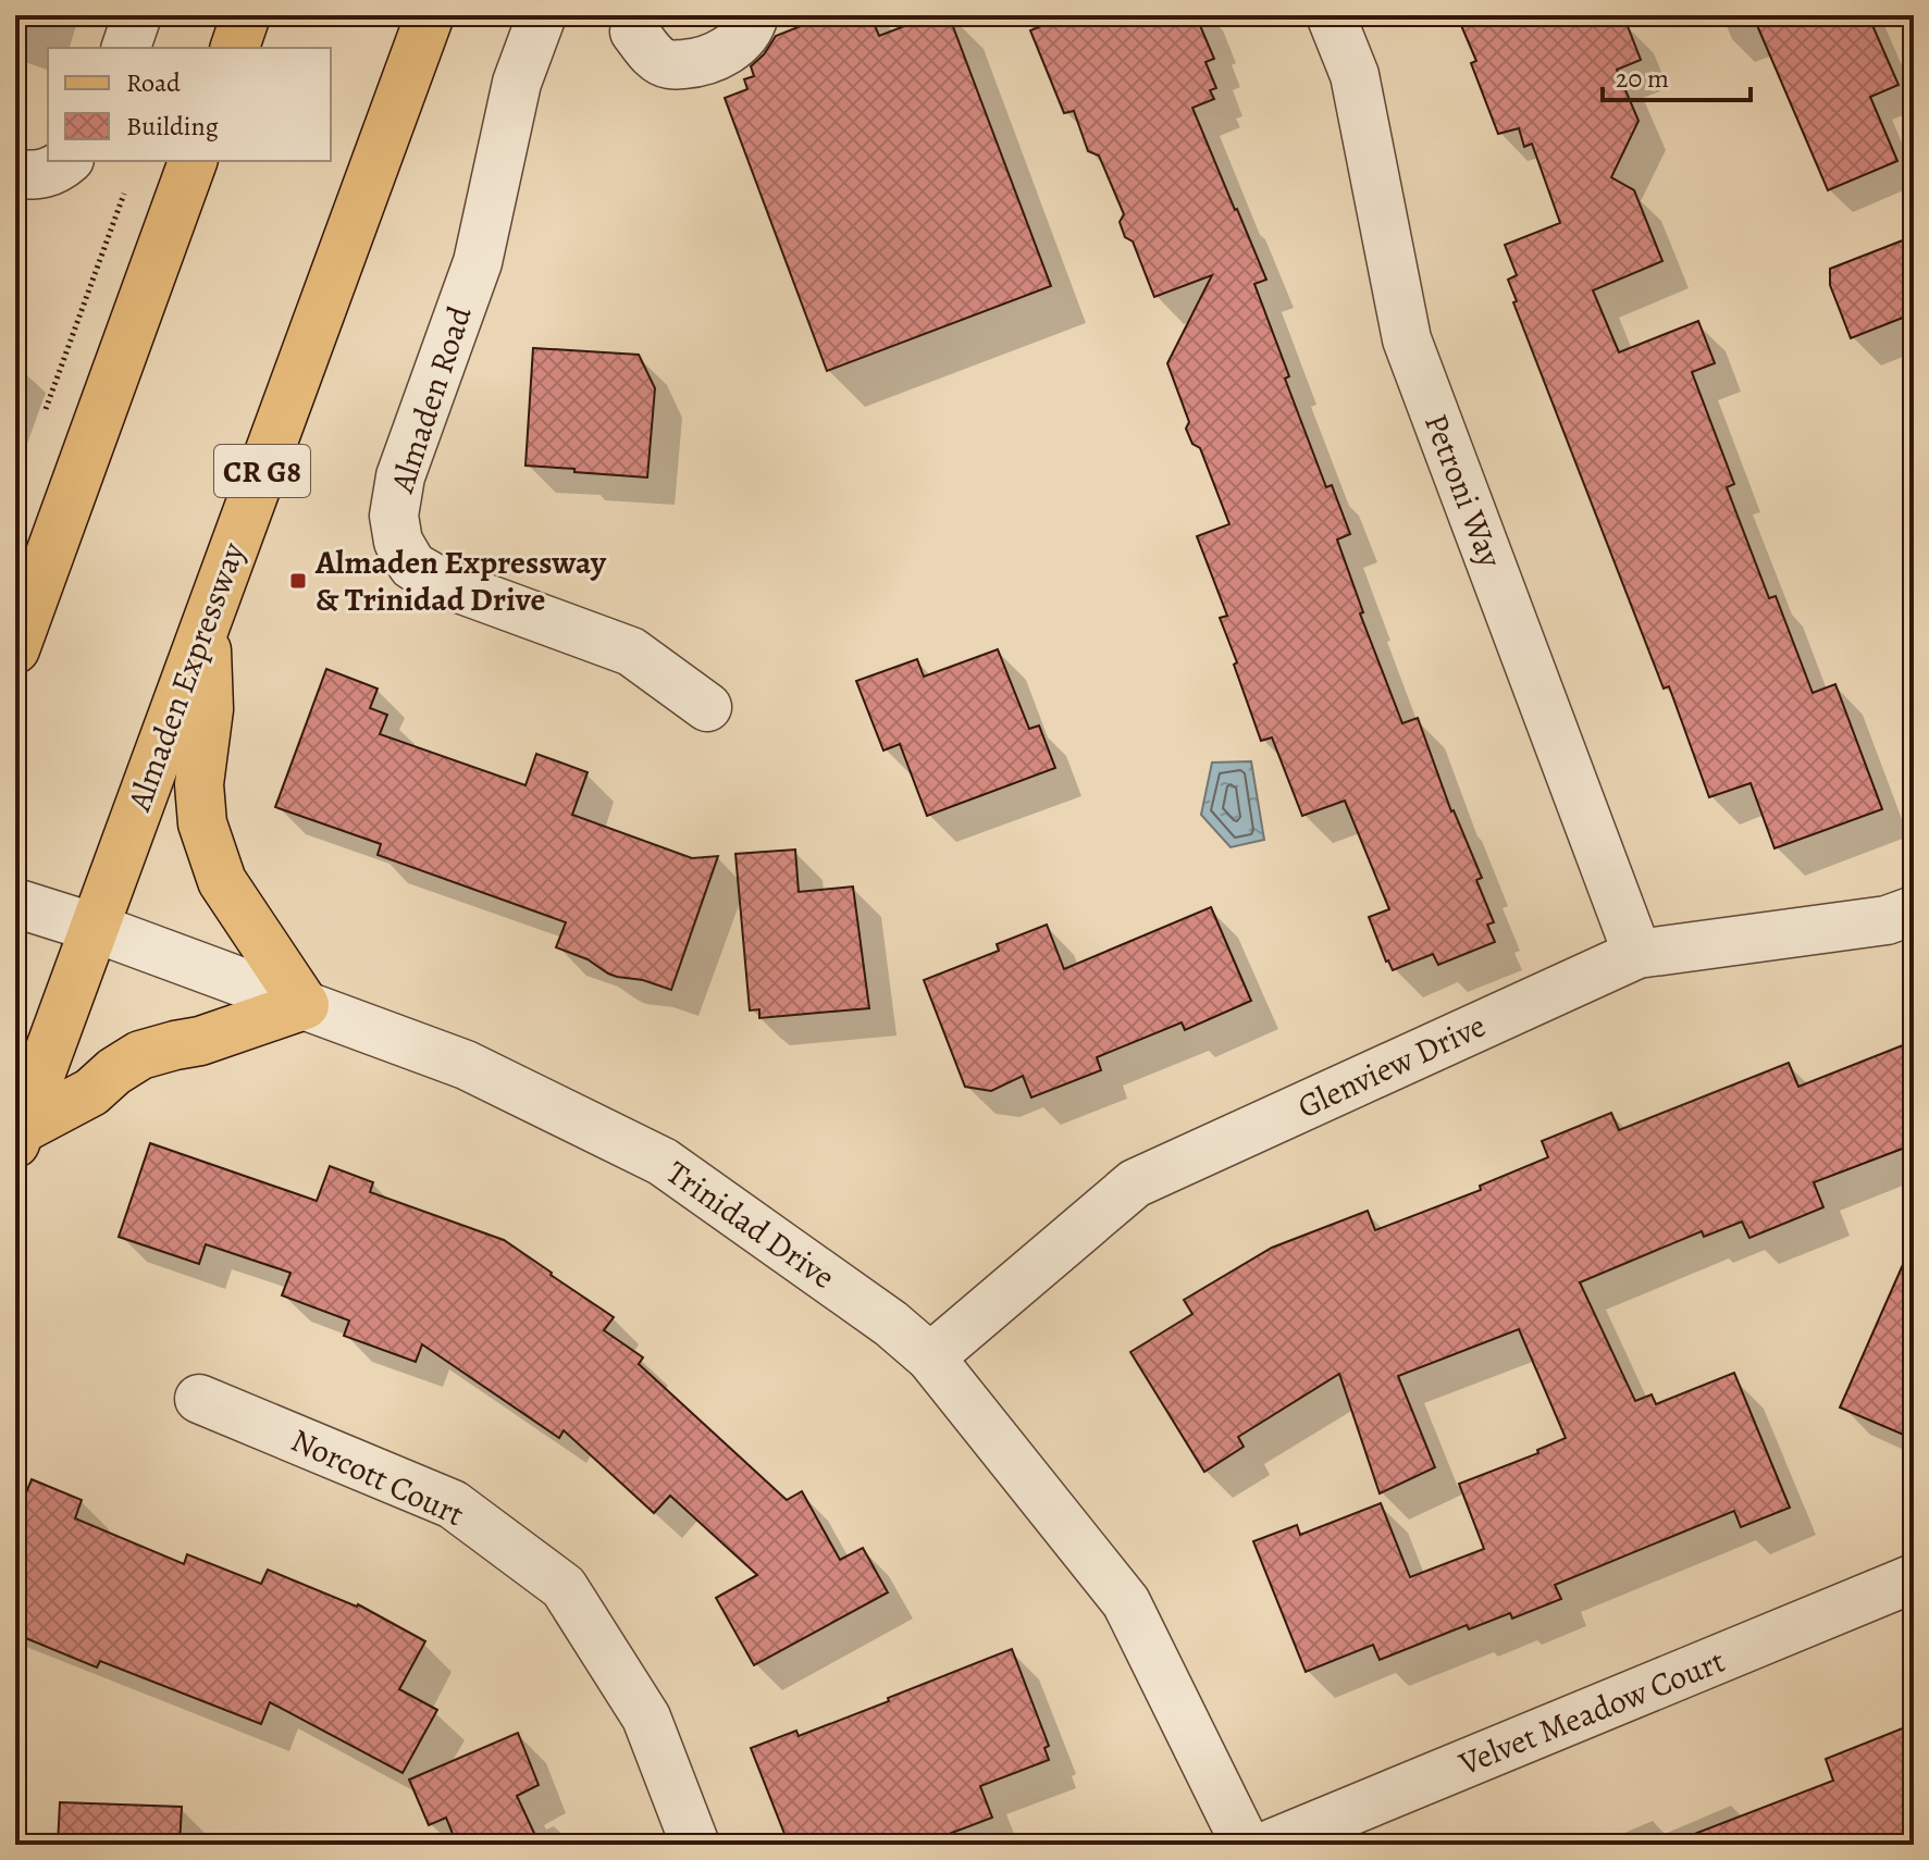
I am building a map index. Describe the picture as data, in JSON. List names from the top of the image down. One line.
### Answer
{"streets":{"main road":["CR G8","Almaden Expressway"],"street":["Almaden Road","Petroni Way","Glenview Drive","Trinidad Drive","Norcott Court","Velvet Meadow Court"]},"crossings":[["Petroni Way","Glenview Drive"],["Almaden Expressway","Trinidad Drive"],["Glenview Drive","Trinidad Drive"]],"places":{"transit":["Almaden Expressway & Trinidad Drive"]},"legend":["Road","Building"],"scale_bar":"20 m"}
